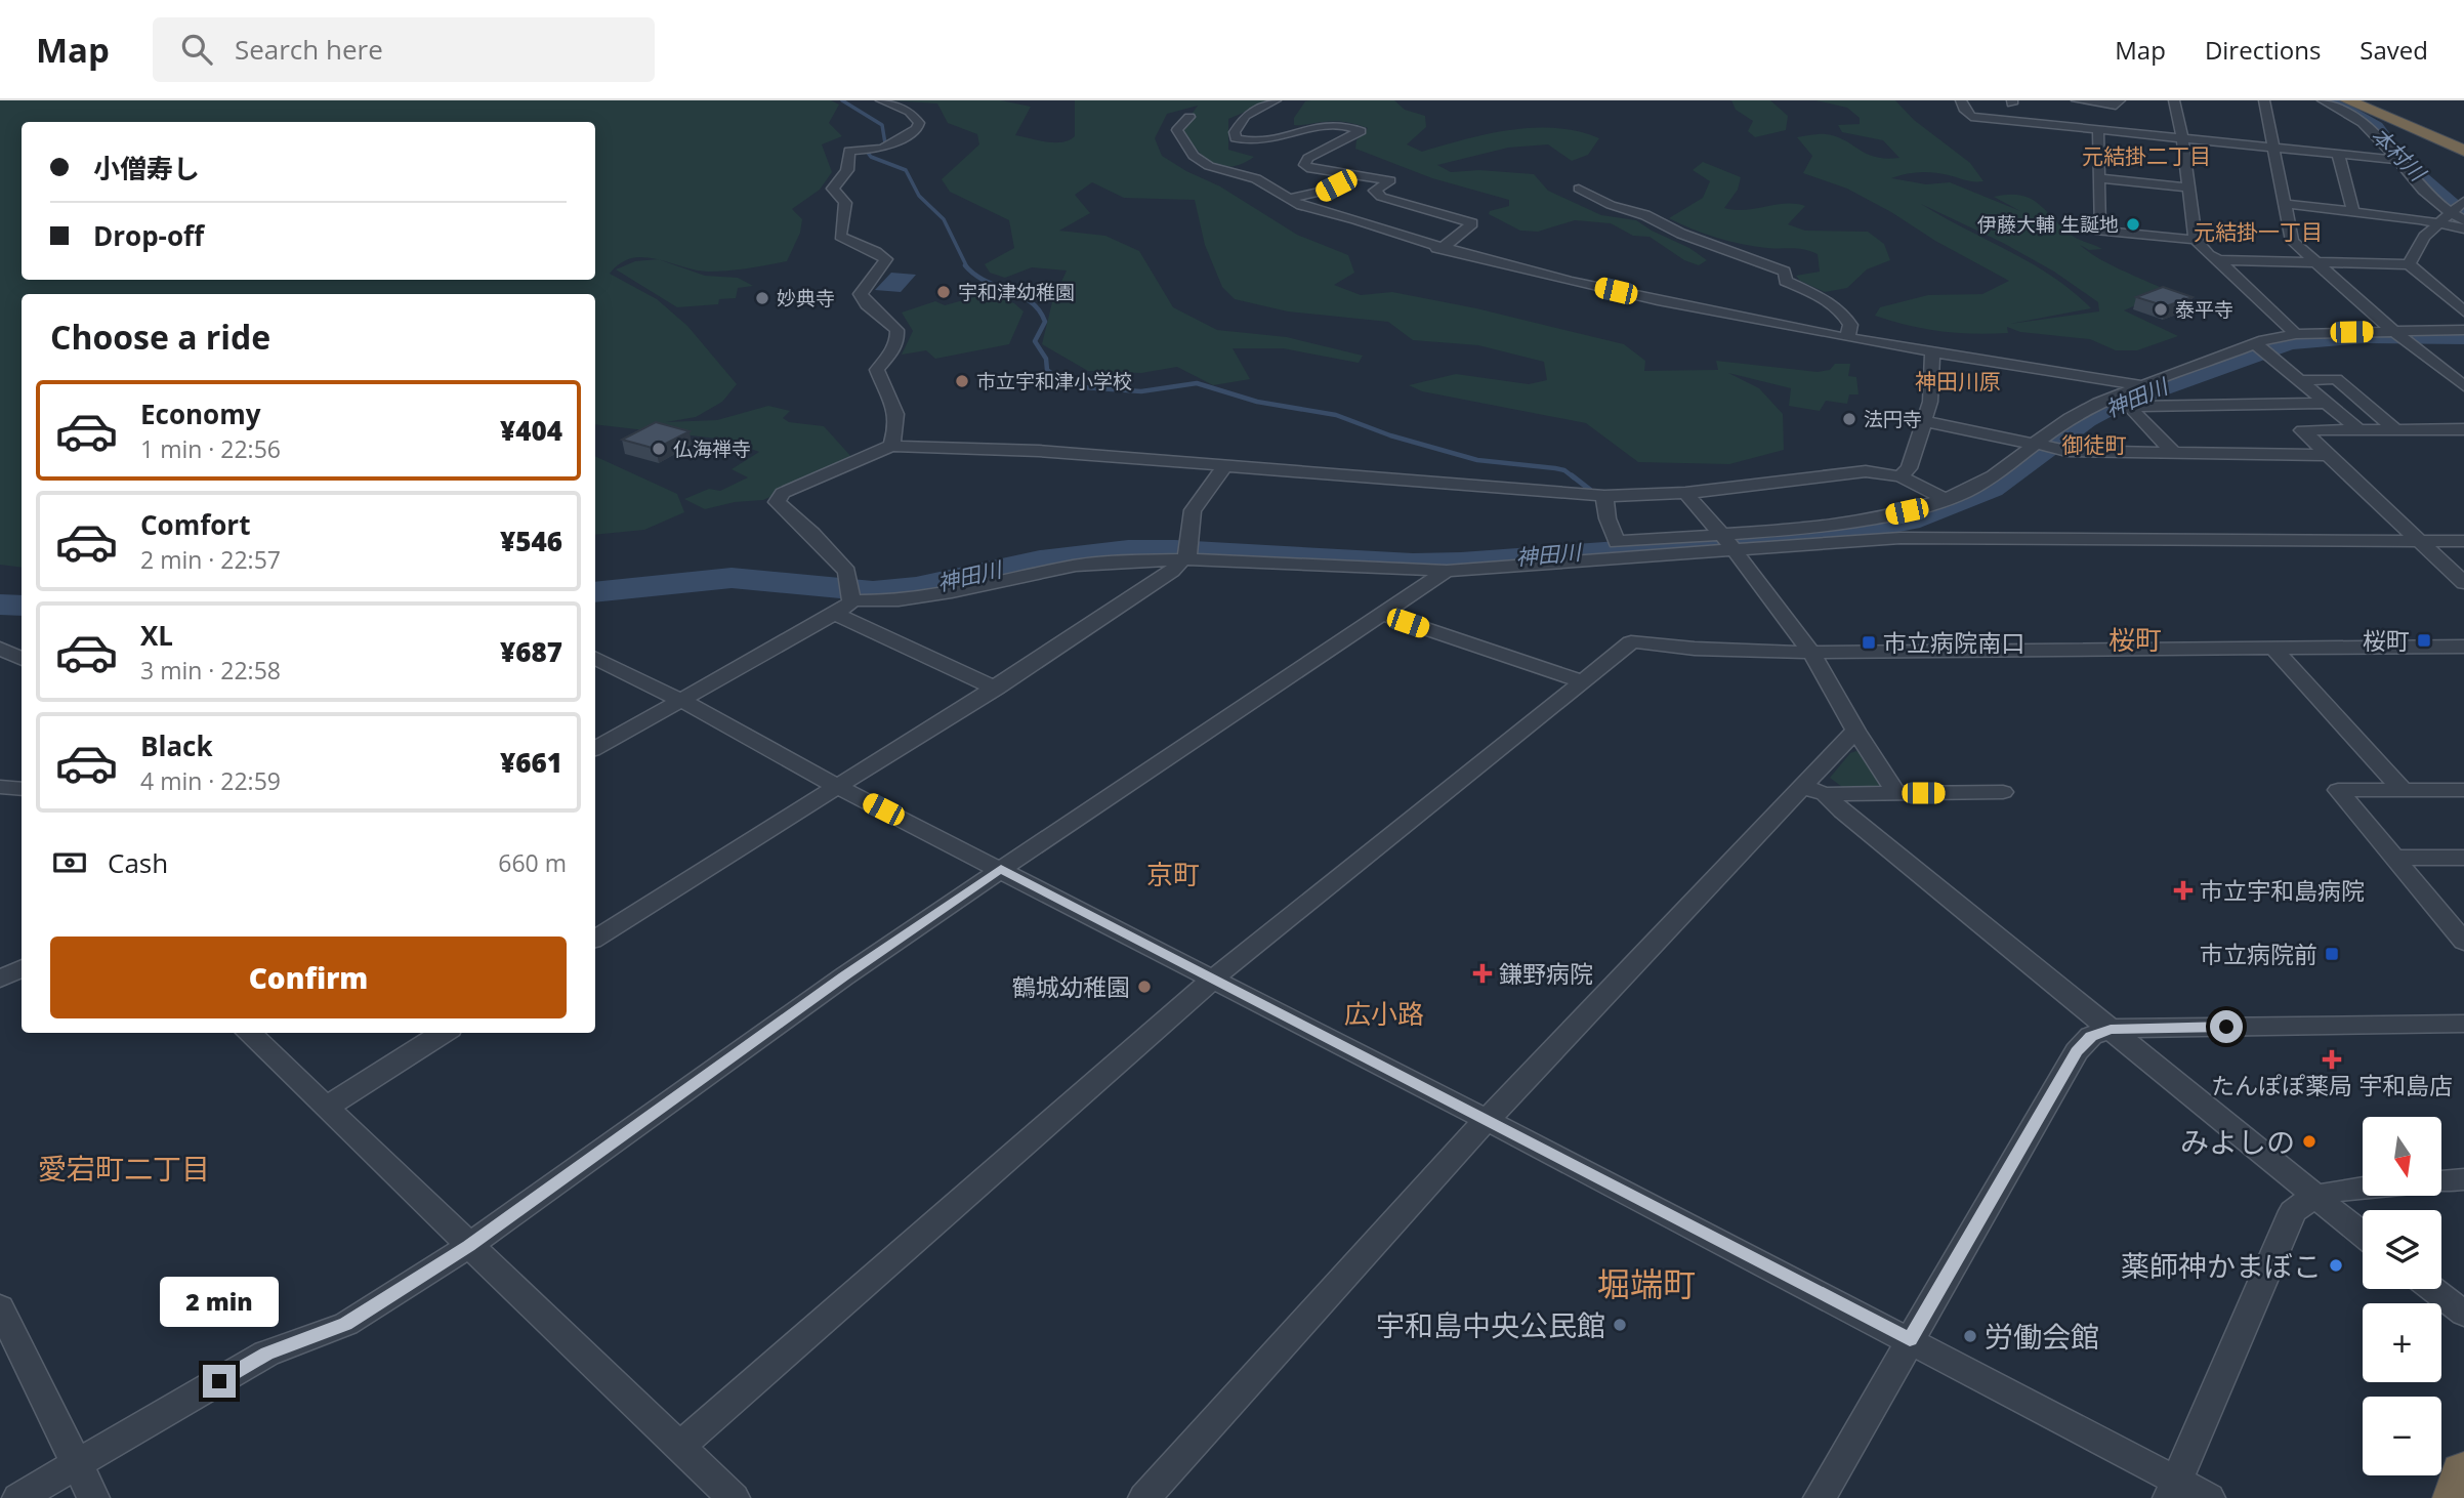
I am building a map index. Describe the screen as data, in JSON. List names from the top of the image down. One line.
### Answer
{"districts":["元結掛二丁目","元結掛一丁目","神田川原","御徒町","桜町","京町","広小路","愛宕町二丁目","堀端町"],"water":["本村川","神田川"],"places":{"other":["伊藤大輔 生誕地","宇和津幼稚園","妙典寺","泰平寺","市立宇和津小学校","法円寺","仏海禅寺","鶴城幼稚園","みよしの","薬師神かまぼこ","宇和島中央公民館","労働会館"],"transit":["桜町","市立病院南口","市立病院前"],"health":["市立宇和島病院","鎌野病院","たんぽぽ薬局 宇和島店"]},"north":"bottom","page":{"header":"Map","search":"Search here","nav":["Map","Directions","Saved"],"banner":["小僧寿し","Drop-off"],"heading":"Choose a ride","list":[{"name":"Economy","note":"1 min · 22:56","value":"¥404"},{"name":"Comfort","note":"2 min · 22:57","value":"¥546"},{"name":"XL","note":"3 min · 22:58","value":"¥687"},{"name":"Black","note":"4 min · 22:59","value":"¥661"}],"pay":["Cash","660 m"],"buttons":"Confirm","map_buttons":["+","−"],"bubble":"2 min"}}
